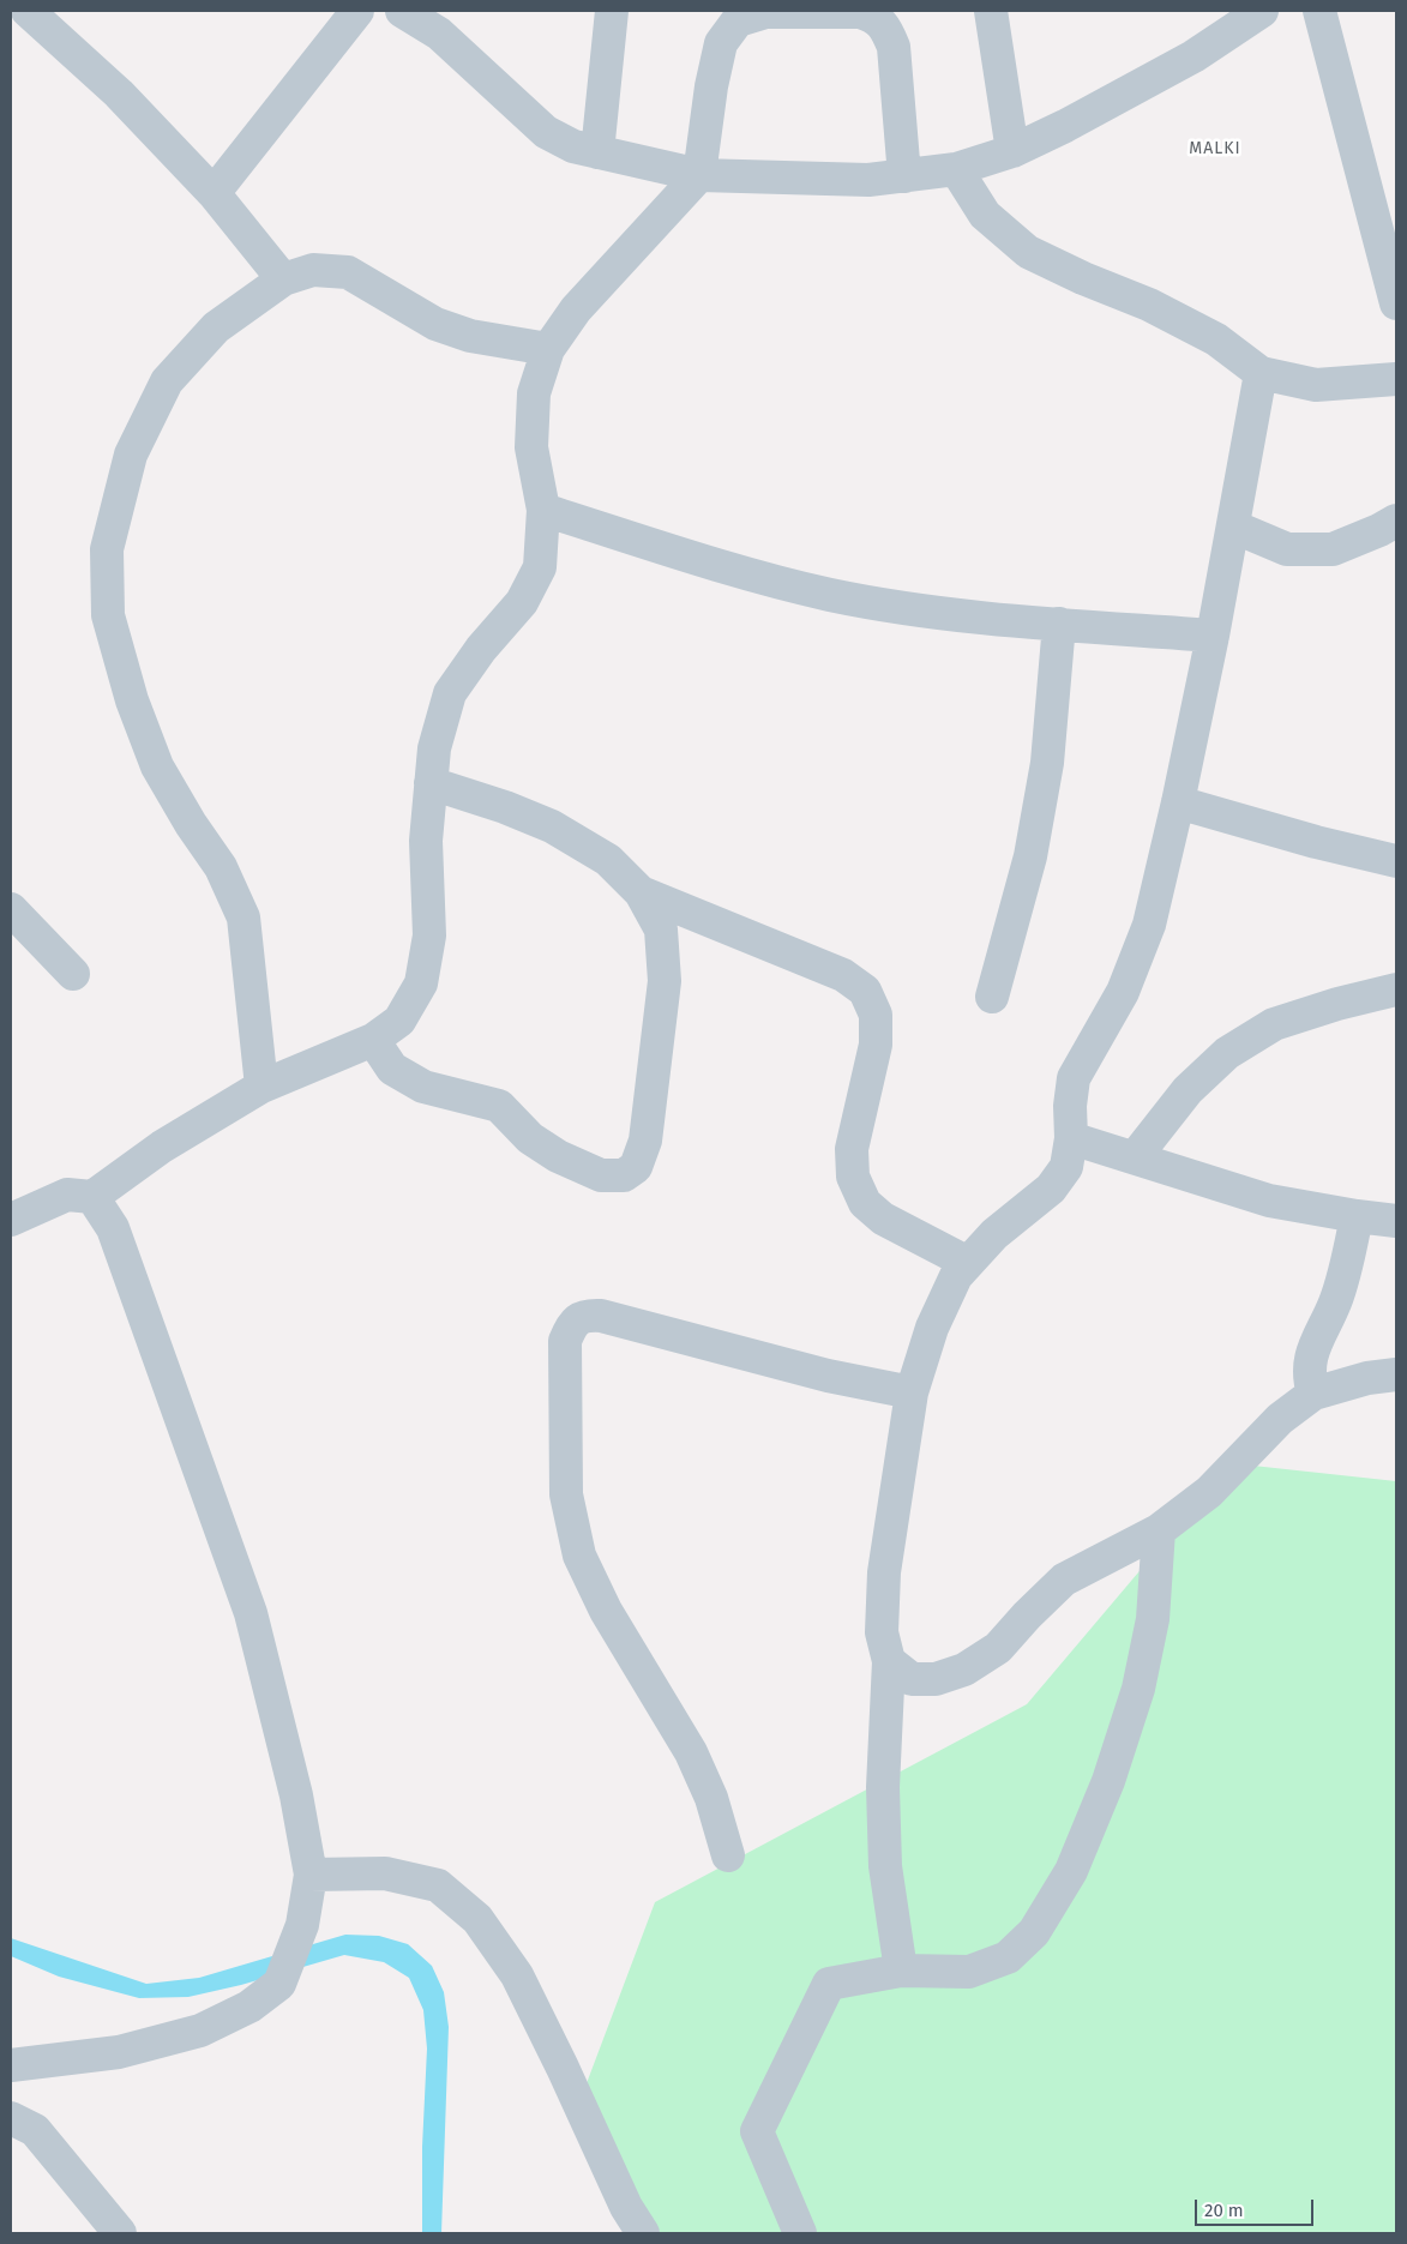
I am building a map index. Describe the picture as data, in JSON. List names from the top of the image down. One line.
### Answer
{"districts":["MALKI"],"scale_bar":"20 m"}
